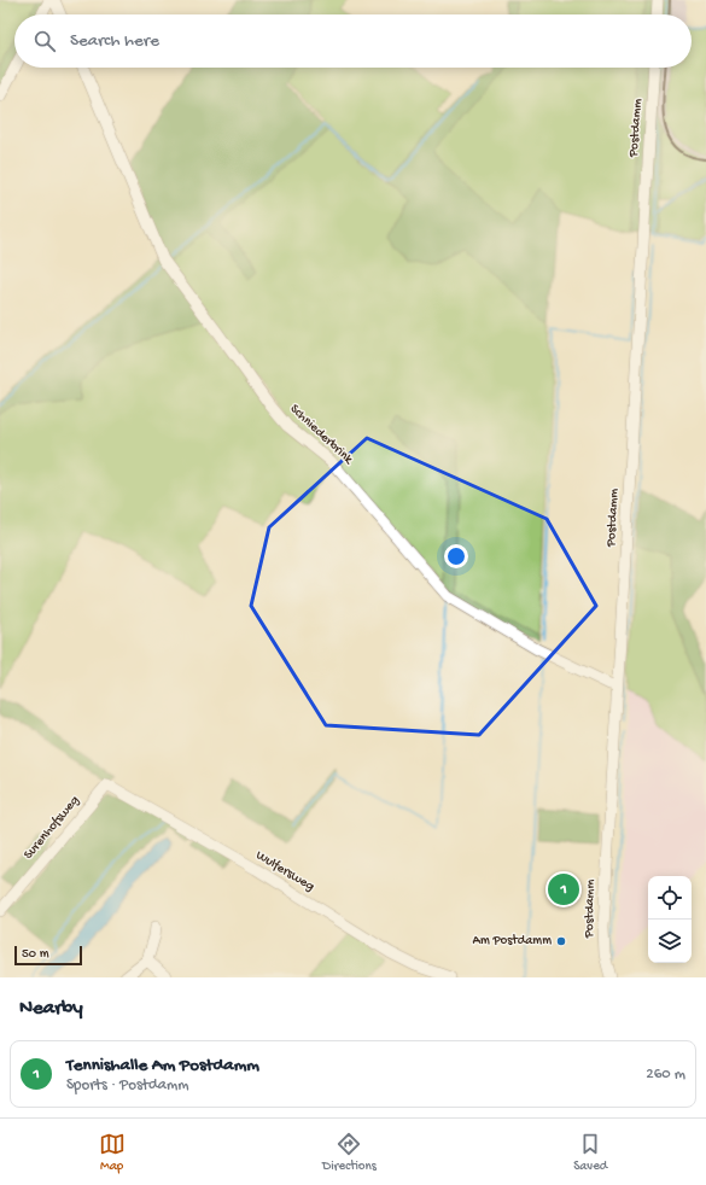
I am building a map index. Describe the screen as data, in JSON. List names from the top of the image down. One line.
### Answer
{"streets":{"street":["Postdamm","Schniederbrink","Surenhofsweg","Wulfersweg"]},"crossings":[["Postdamm","Schniederbrink"],["Surenhofsweg","Wulfersweg"]],"places":["Am Postdamm"],"scale_bar":"50 m","page":{"search":"Search here","pins":"1","scale":"50 m","heading":"Nearby","list":[{"mark":"1","name":"Tennishalle Am Postdamm","note":"Sports · Postdamm","value":"260 m"}],"nav":["Map","Directions","Saved"]}}
